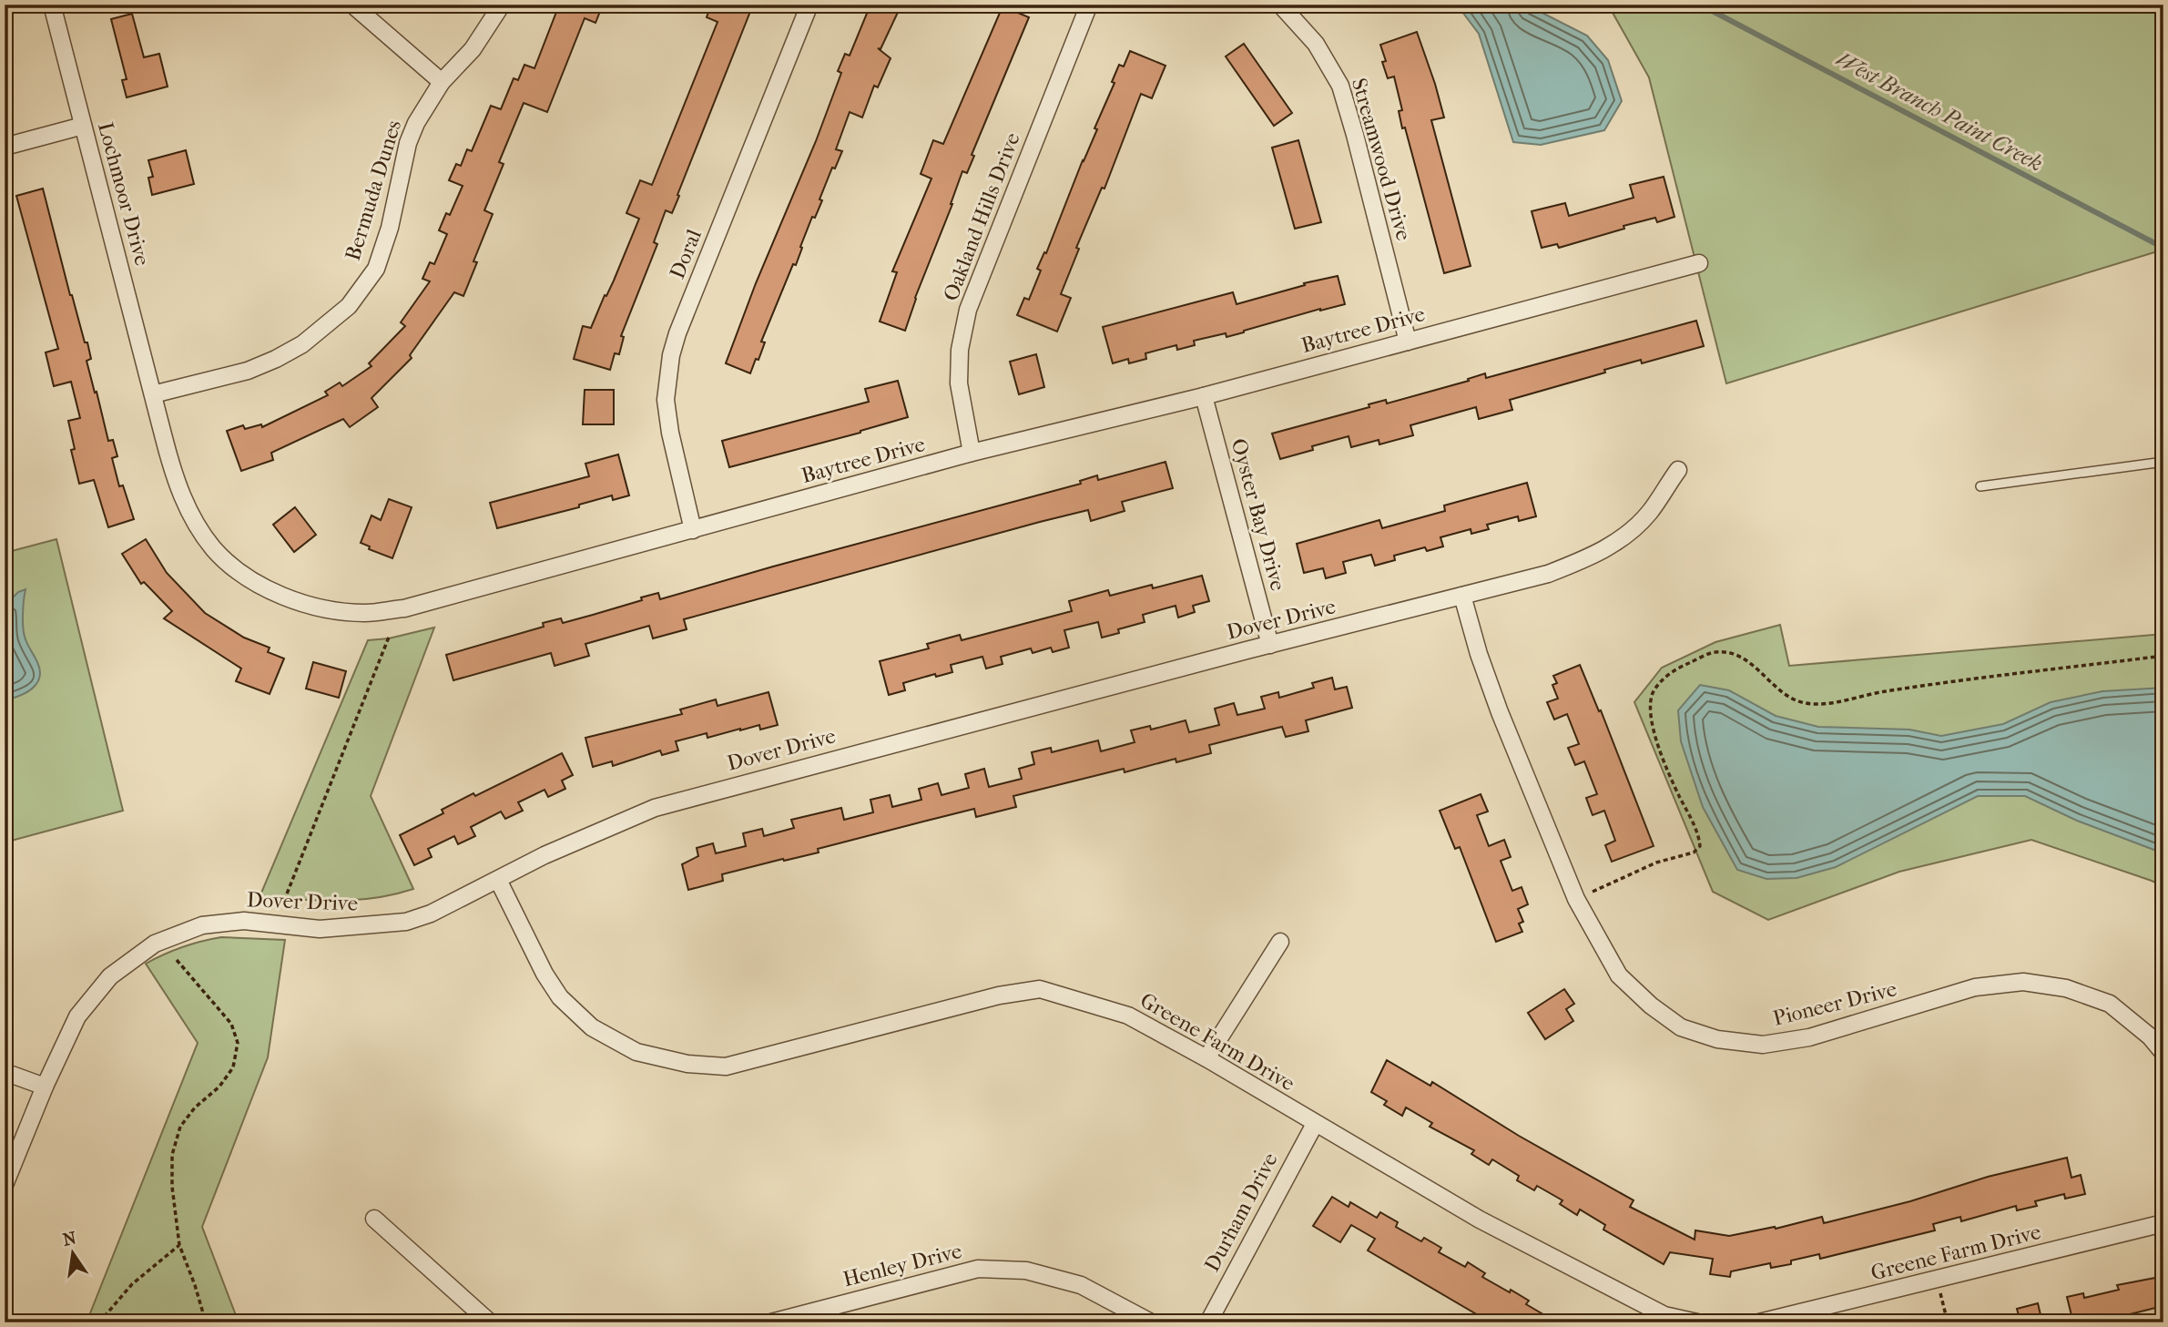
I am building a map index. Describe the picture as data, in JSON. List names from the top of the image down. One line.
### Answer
{"streets":{"street":["Streamwood Drive","Bermuda Dunes","Lochmoor Drive","Oakland Hills Drive","Doral","Baytree Drive","Oyster Bay Drive","Dover Drive","Pioneer Drive","Greene Farm Drive","Durham Drive","Henley Drive"]},"crossings":[["Streamwood Drive","Baytree Drive"],["Bermuda Dunes","Lochmoor Drive"],["Bermuda Dunes","Baytree Drive"],["Lochmoor Drive","Baytree Drive"],["Oakland Hills Drive","Baytree Drive"],["Doral","Baytree Drive"],["Baytree Drive","Oyster Bay Drive"],["Oyster Bay Drive","Dover Drive"],["Dover Drive","Pioneer Drive"],["Dover Drive","Greene Farm Drive"],["Greene Farm Drive","Durham Drive"]],"water":["West Branch Paint Creek"],"north":"top"}
